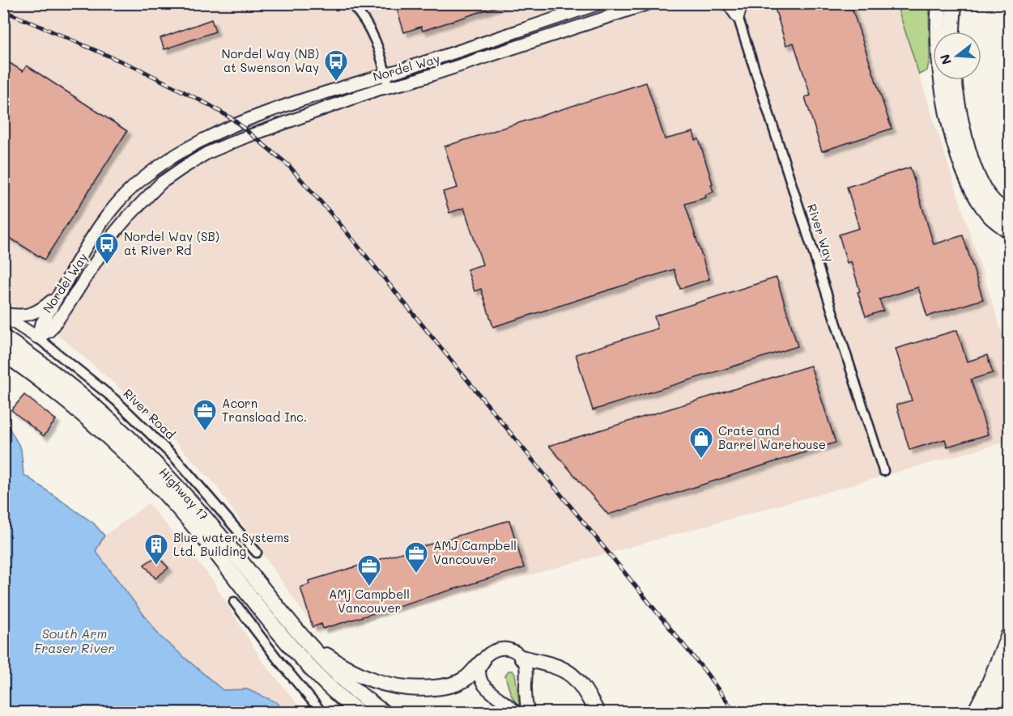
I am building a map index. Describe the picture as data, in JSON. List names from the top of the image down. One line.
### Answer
{"streets":{"highway":["Highway 17"],"street":["Nordel Way","River Way","River Road"]},"crossings":[["Nordel Way","River Road"]],"water":["South Arm Fraser River"],"places":{"bus stop":["Nordel Way (NB) at Swenson Way","Nordel Way (SB) at River Rd"],"office":["Acorn Transload Inc.","AMJ Campbell Vancouver","AMj Campbell Vancouver"],"shop":["Crate and Barrel Warehouse"],"building":["Blue water Systems Ltd. Building"]},"north":"left"}
